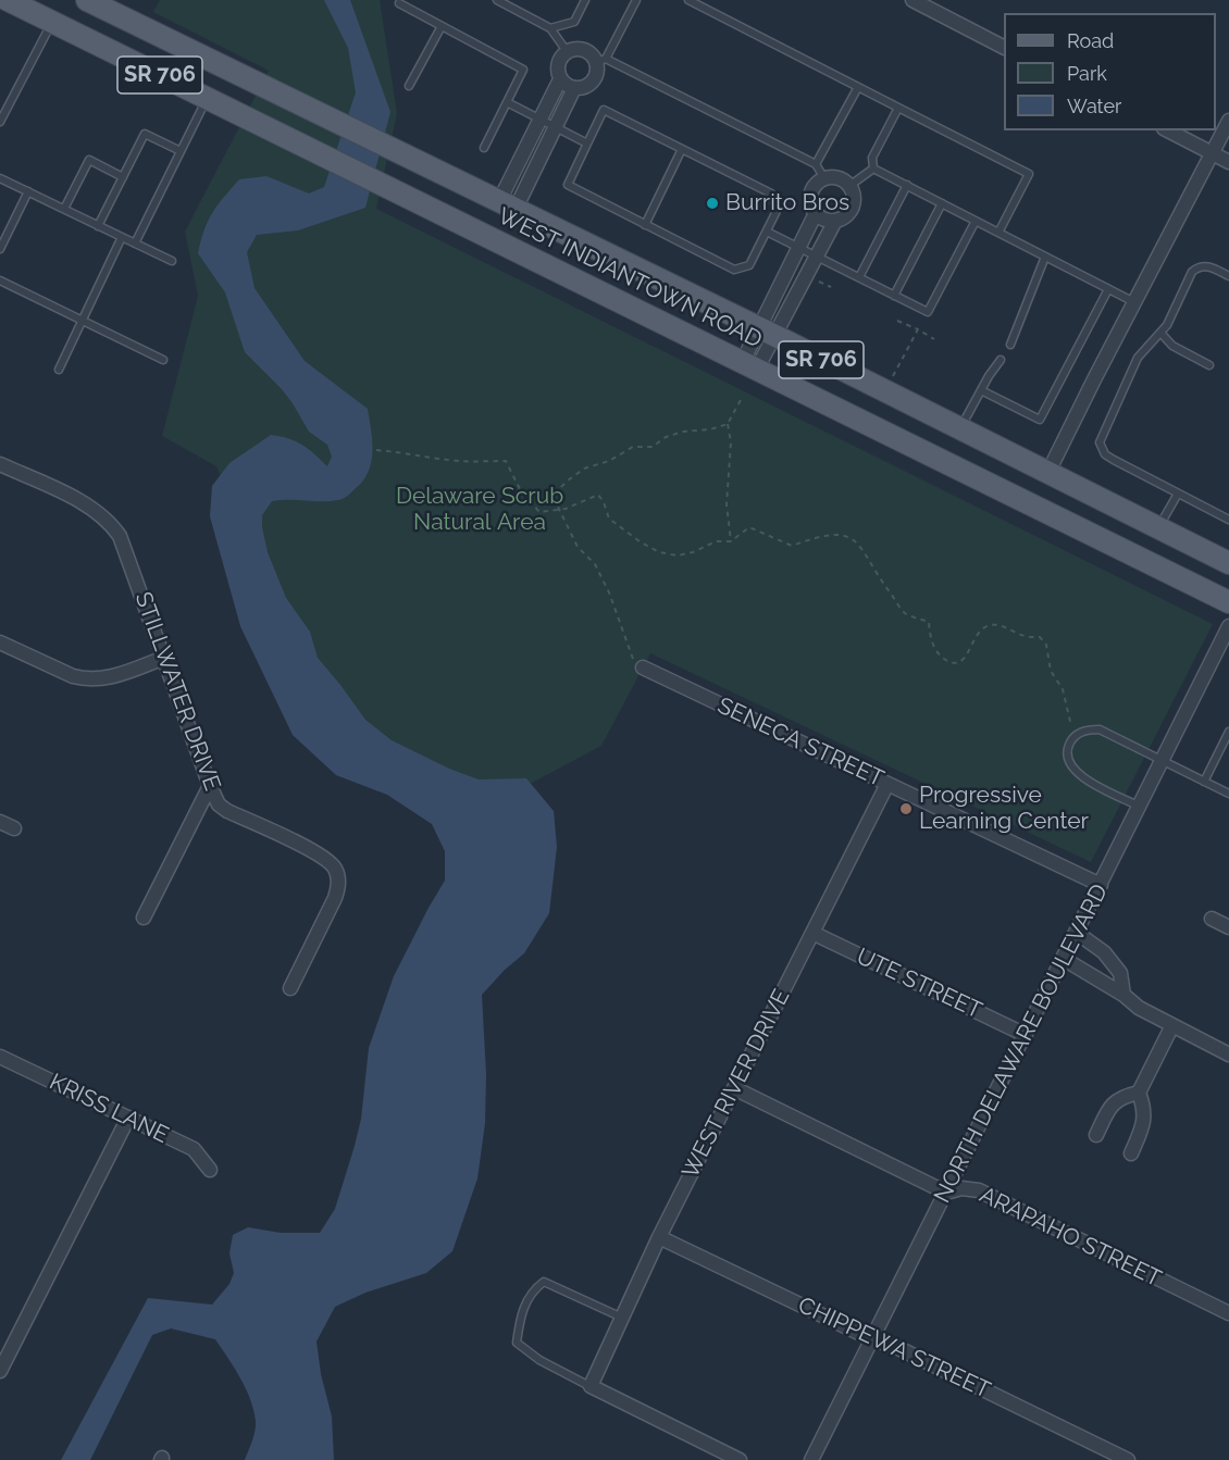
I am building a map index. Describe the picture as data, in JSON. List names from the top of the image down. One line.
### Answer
{"streets":{"main road":["SR 706","WEST INDIANTOWN ROAD"],"street":["STILLWATER DRIVE","SENECA STREET","UTE STREET","NORTH DELAWARE BOULEVARD","WEST RIVER DRIVE","KRISS LANE","ARAPAHO STREET","CHIPPEWA STREET"]},"crossings":[["SENECA STREET","NORTH DELAWARE BOULEVARD"],["SENECA STREET","WEST RIVER DRIVE"],["UTE STREET","NORTH DELAWARE BOULEVARD"],["UTE STREET","WEST RIVER DRIVE"],["NORTH DELAWARE BOULEVARD","ARAPAHO STREET"],["NORTH DELAWARE BOULEVARD","CHIPPEWA STREET"],["WEST RIVER DRIVE","ARAPAHO STREET"],["WEST RIVER DRIVE","CHIPPEWA STREET"]],"parks":["Delaware Scrub Natural Area"],"places":["Burrito Bros","Progressive Learning Center"],"legend":["Road","Park","Water"]}
